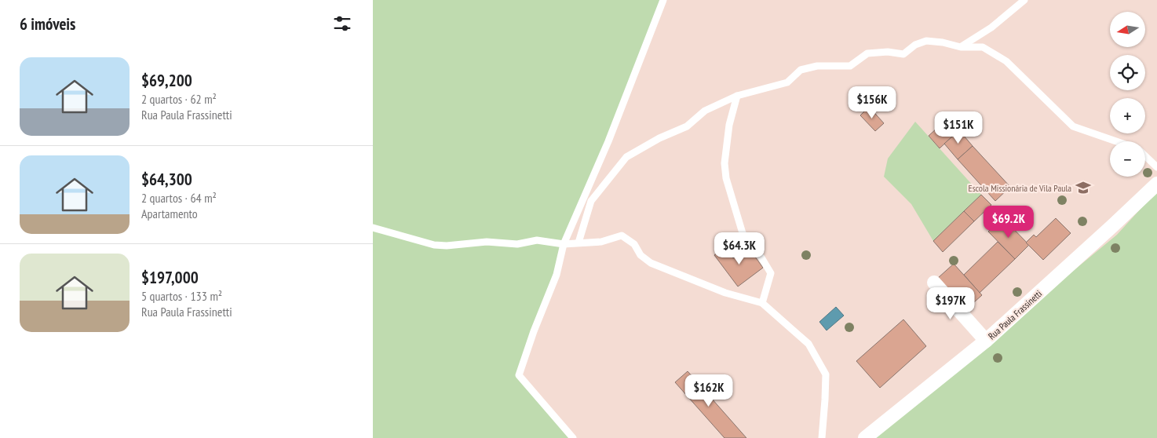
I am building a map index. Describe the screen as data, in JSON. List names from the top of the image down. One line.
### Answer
{"streets":{"street":["Rua Paula Frassinetti"]},"places":{"school or university":["Escola Missionária de Vila Paula"]},"north":"left","page":{"heading":"6 imóveis","map_buttons":["+","−"],"list":[{"name":"$69,200","note":"2 quartos · 62 m² · Rua Paula Frassinetti"},{"name":"$64,300","note":"2 quartos · 64 m² · Apartamento"},{"name":"$197,000","note":"5 quartos · 133 m² · Rua Paula Frassinetti"}],"price":["$156K","$151K","$69.2K","$64.3K","$197K","$162K"]}}
